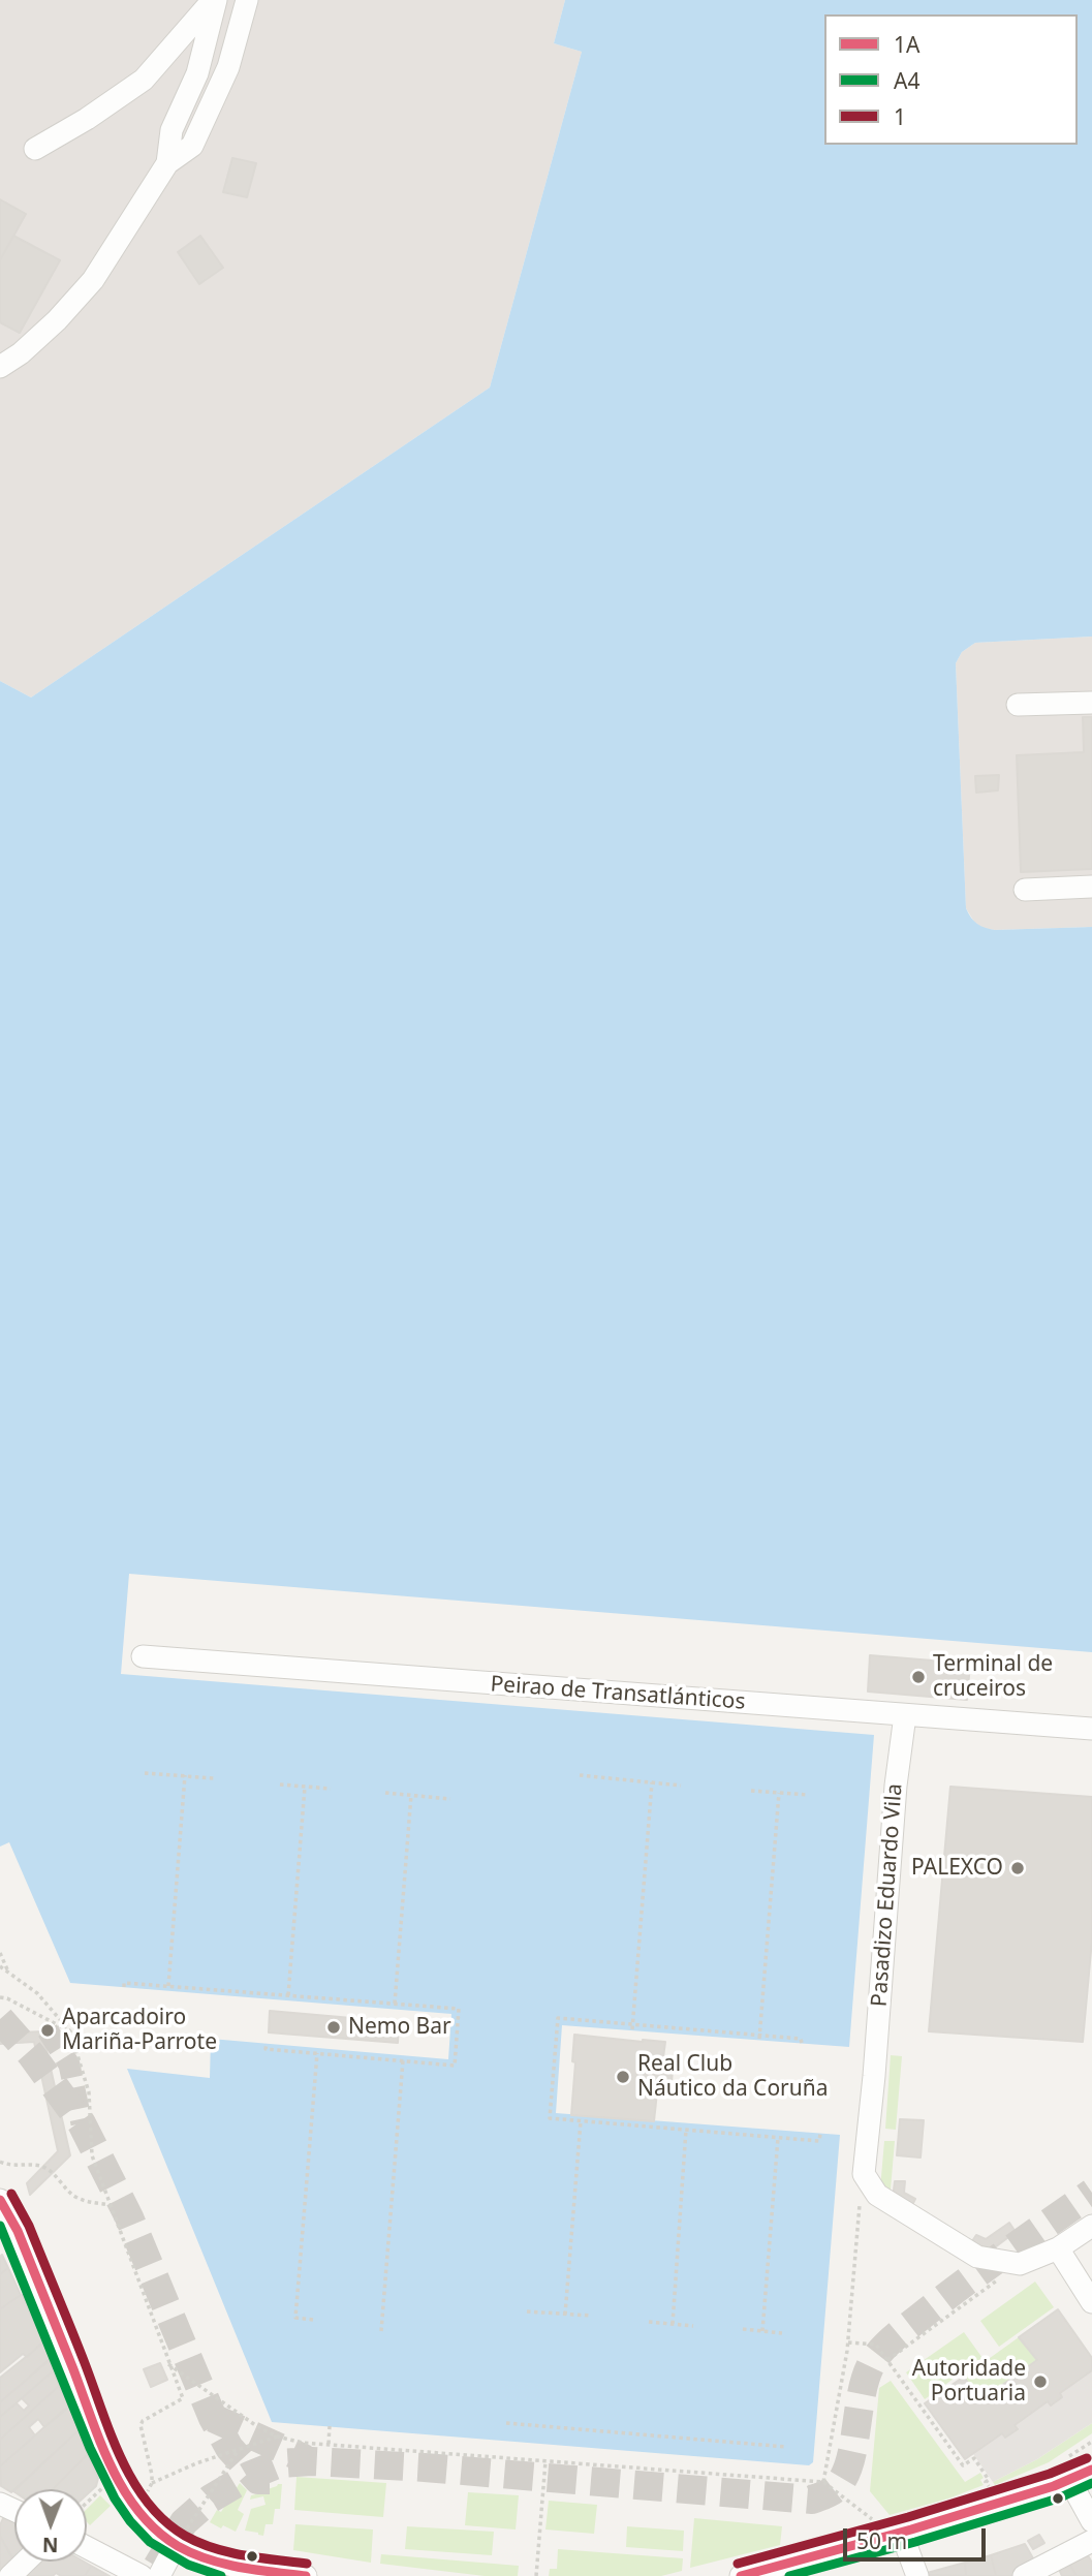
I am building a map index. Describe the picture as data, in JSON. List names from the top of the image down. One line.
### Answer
{"streets":{"street":["Peirao de Transatlánticos","Pasadizo Eduardo Vila"]},"crossings":[["Peirao de Transatlánticos","Pasadizo Eduardo Vila"]],"places":["Terminal de cruceiros","PALEXCO","Nemo Bar","Aparcadoiro Mariña-Parrote","Real Club Náutico da Coruña","Autoridade Portuaria"],"lines":["transit line 1","transit line 1A","transit line A4"],"legend":["1A","A4","1"],"scale_bar":"50 m","north":"bottom"}
